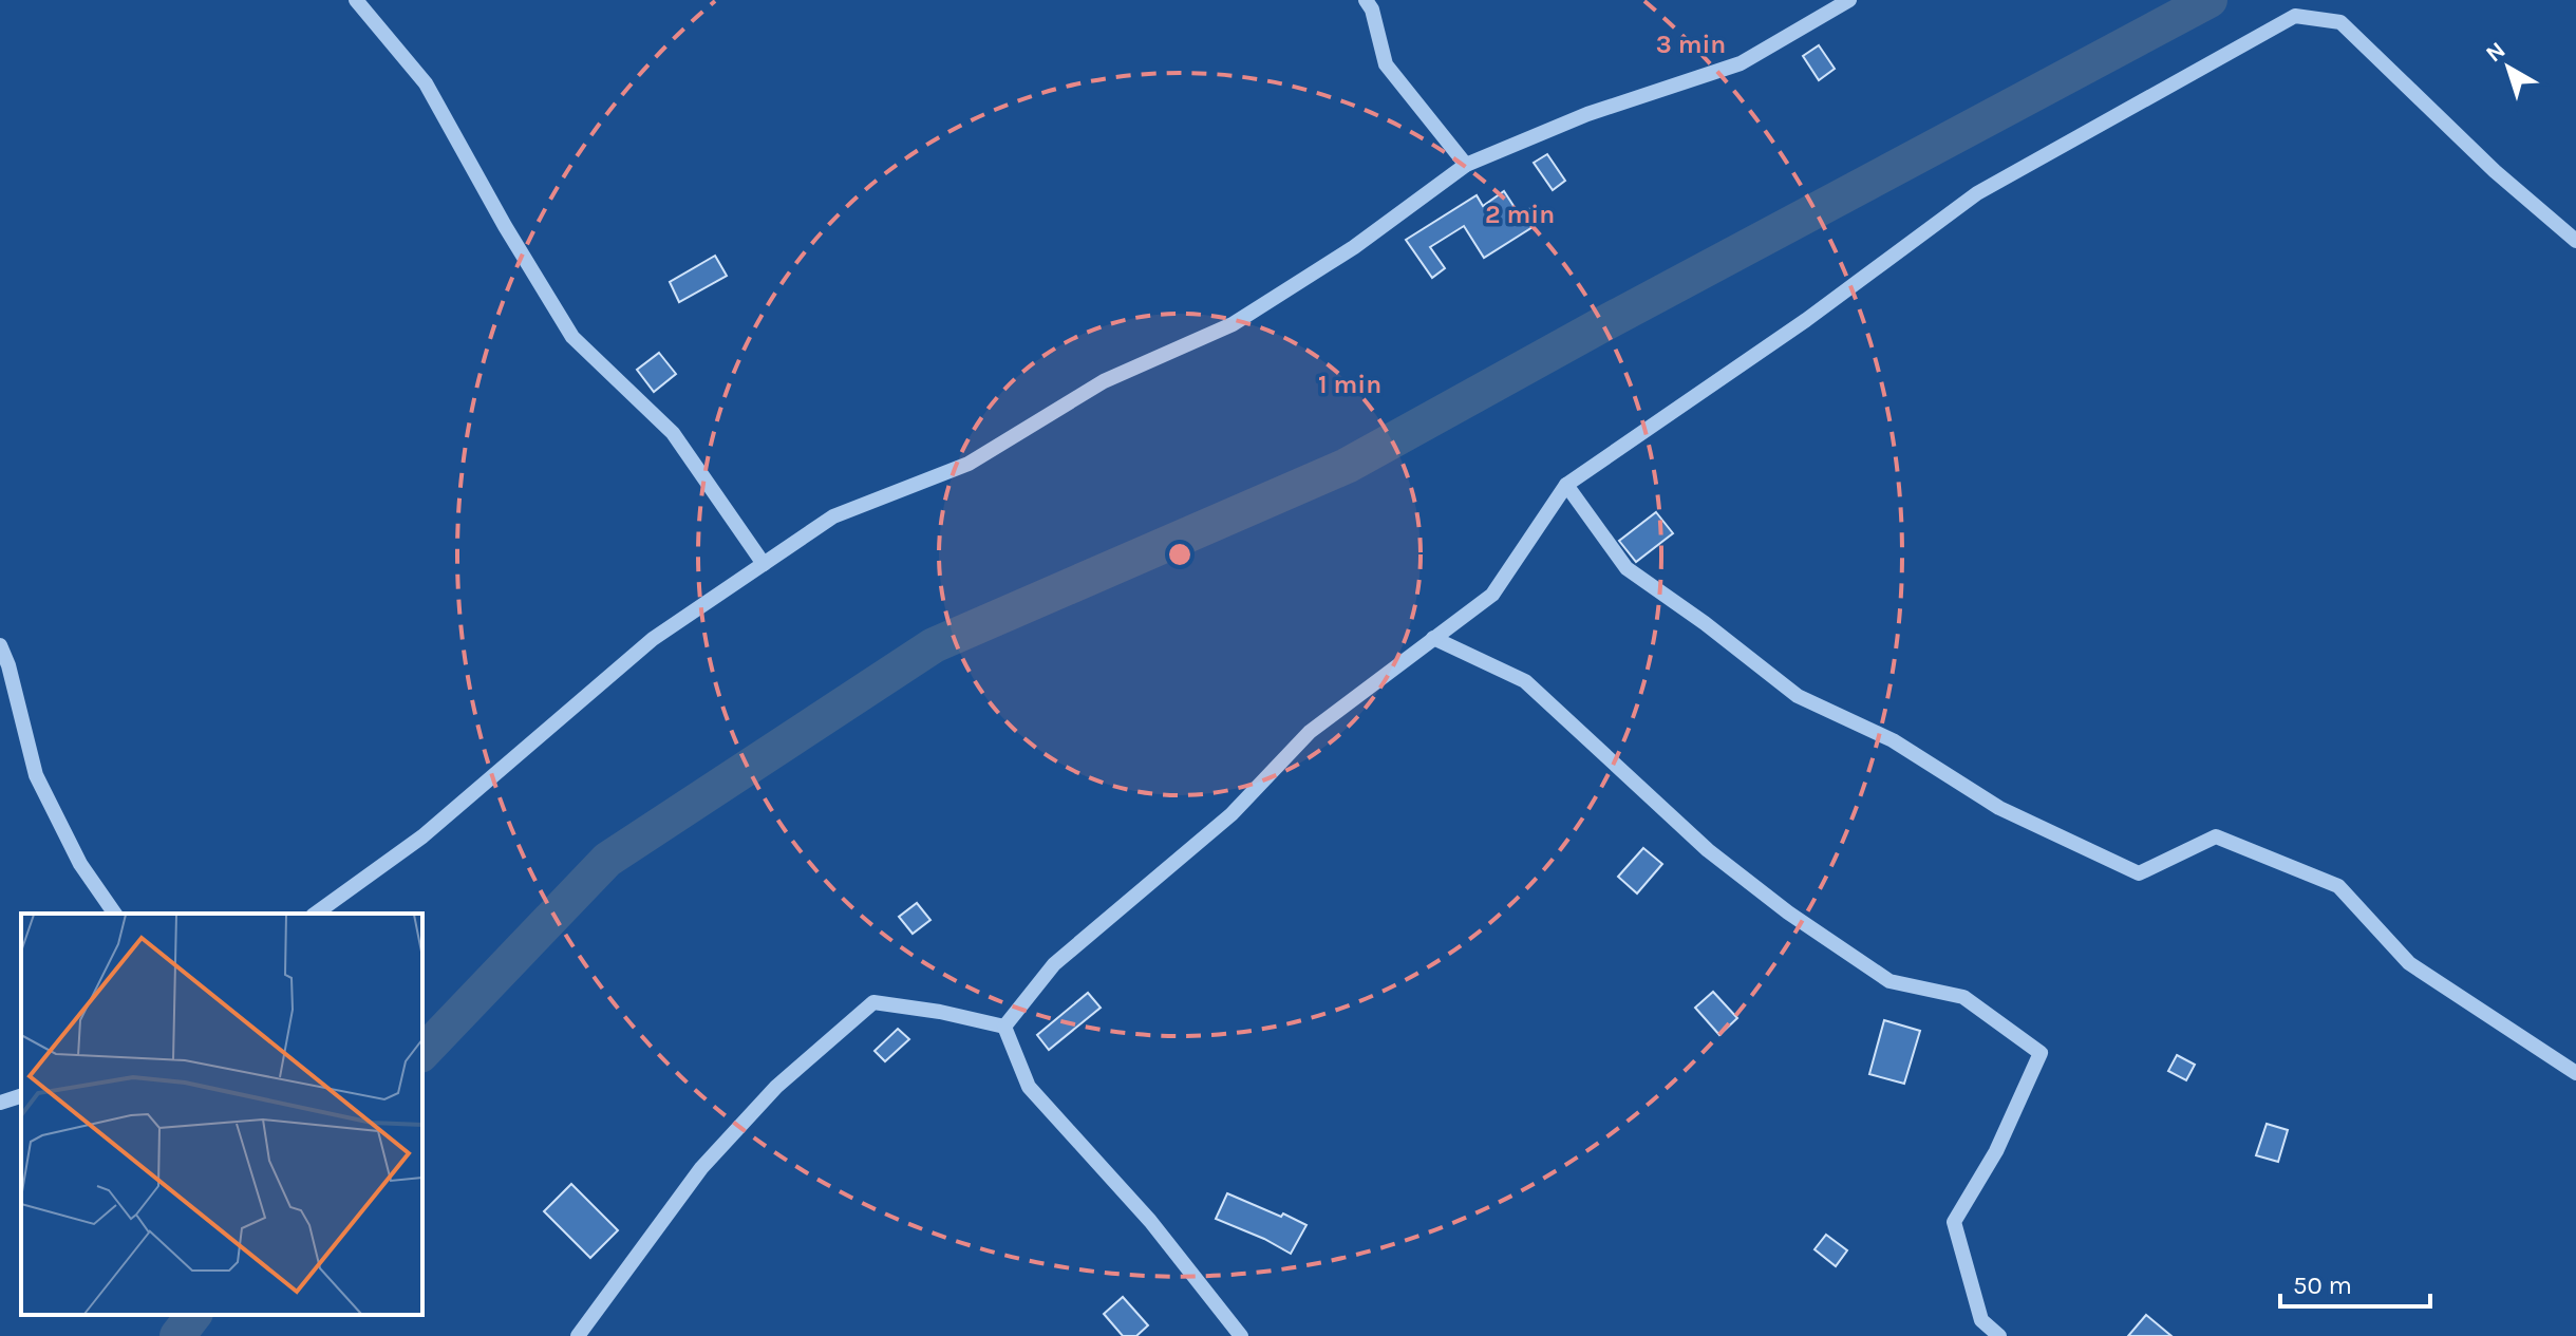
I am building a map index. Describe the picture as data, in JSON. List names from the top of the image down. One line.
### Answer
{"scale_bar":"50 m","north":"top left","rings":["3 min","2 min","1 min"]}
